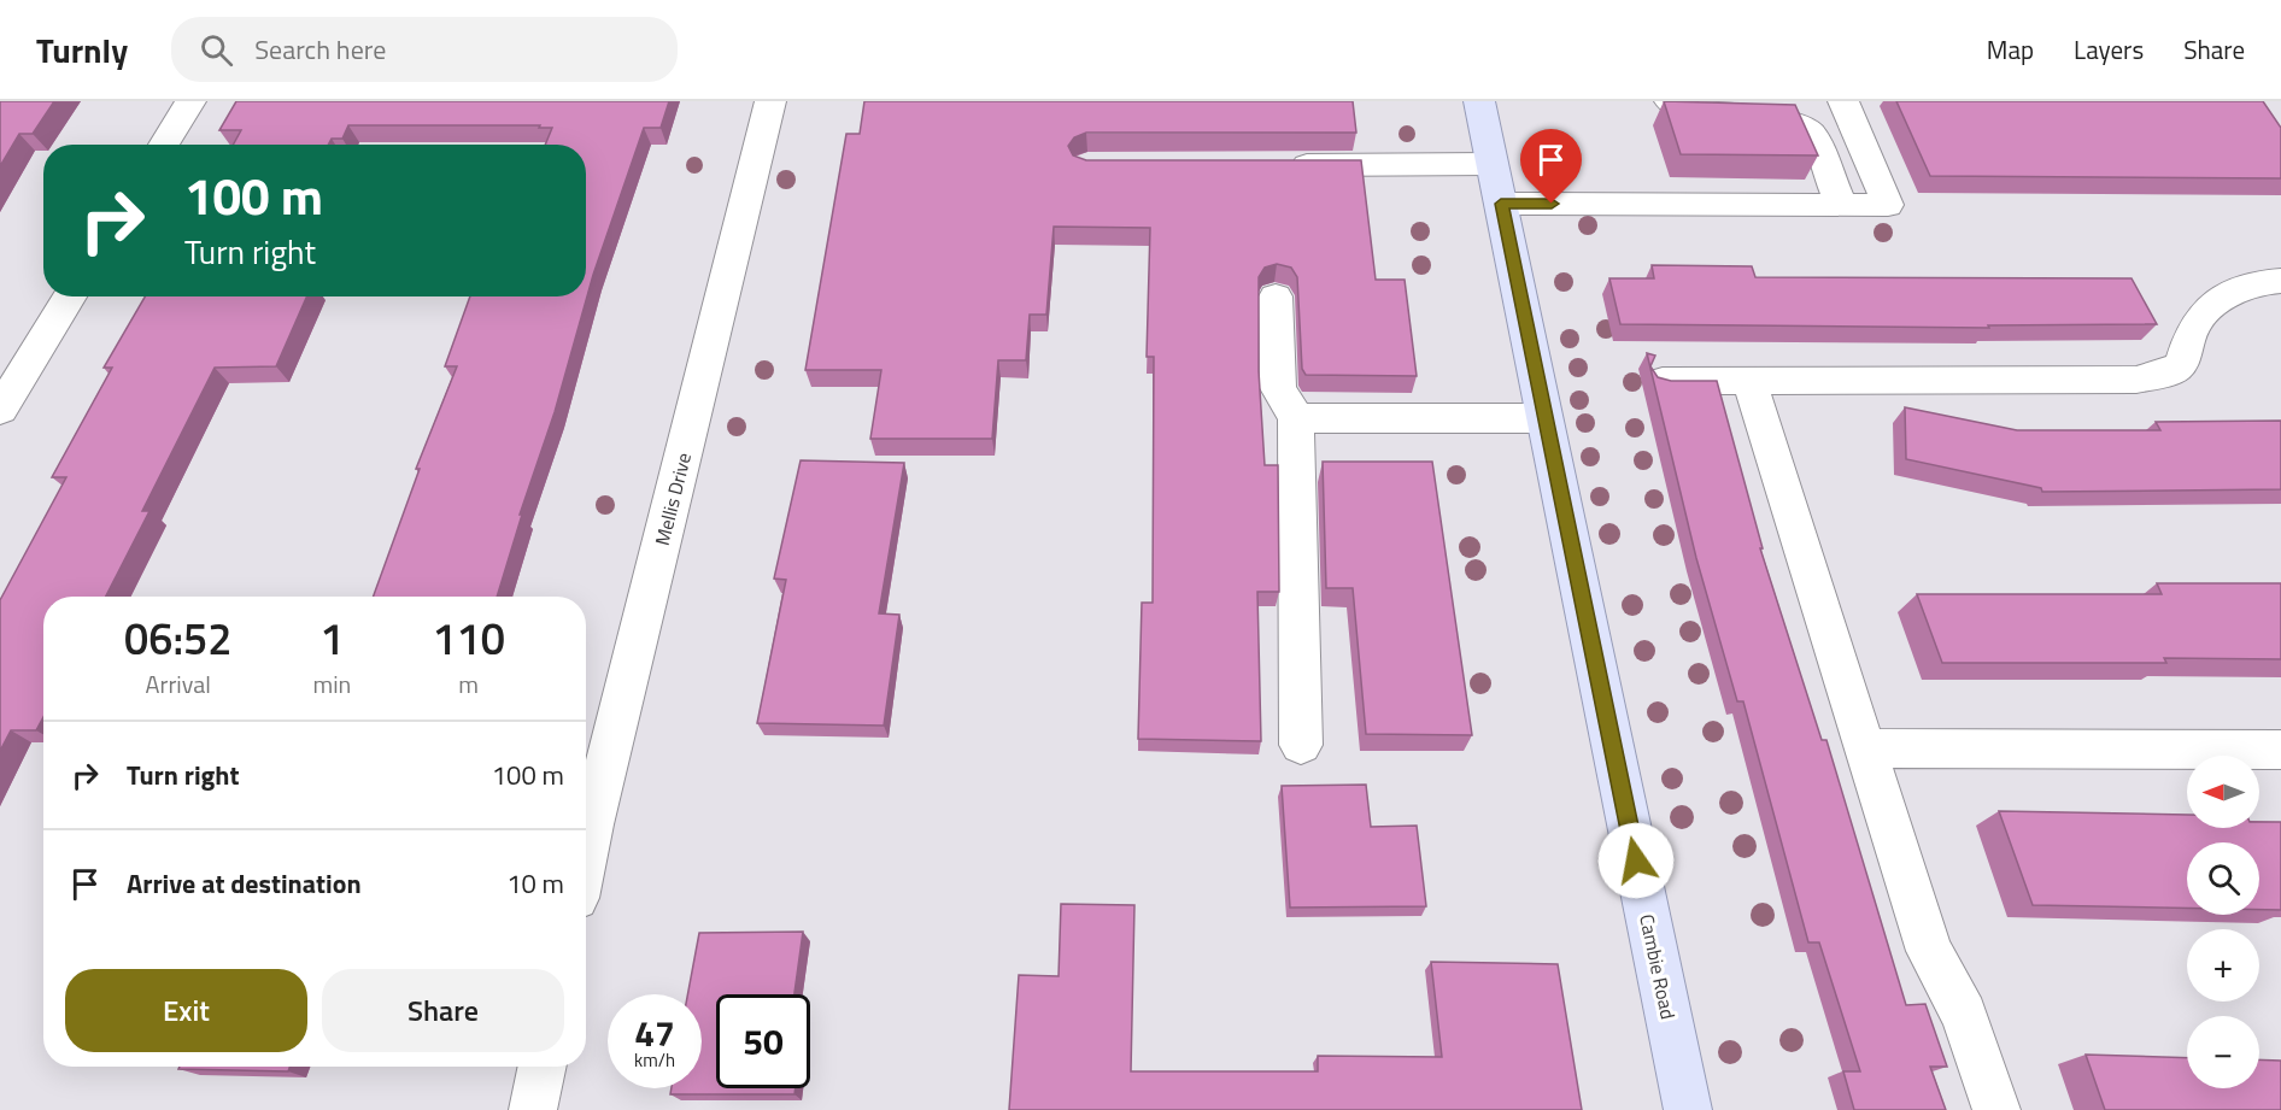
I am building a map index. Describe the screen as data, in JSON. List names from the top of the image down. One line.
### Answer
{"streets":{"main road":["Cambie Road"],"street":["Mellis Drive"]},"north":"left","page":{"header":"Turnly","search":"Search here","nav":["Map","Layers","Share"],"turn":["100 m","Turn right"],"eta":["06:52","Arrival","1","min","110","m"],"list":[{"name":"Turn right","value":"100 m"},{"name":"Arrive at destination","value":"10 m"}],"map_buttons":["+","−"],"buttons":["Exit","Share"],"speed":"47 km/h","limit":"50"}}
